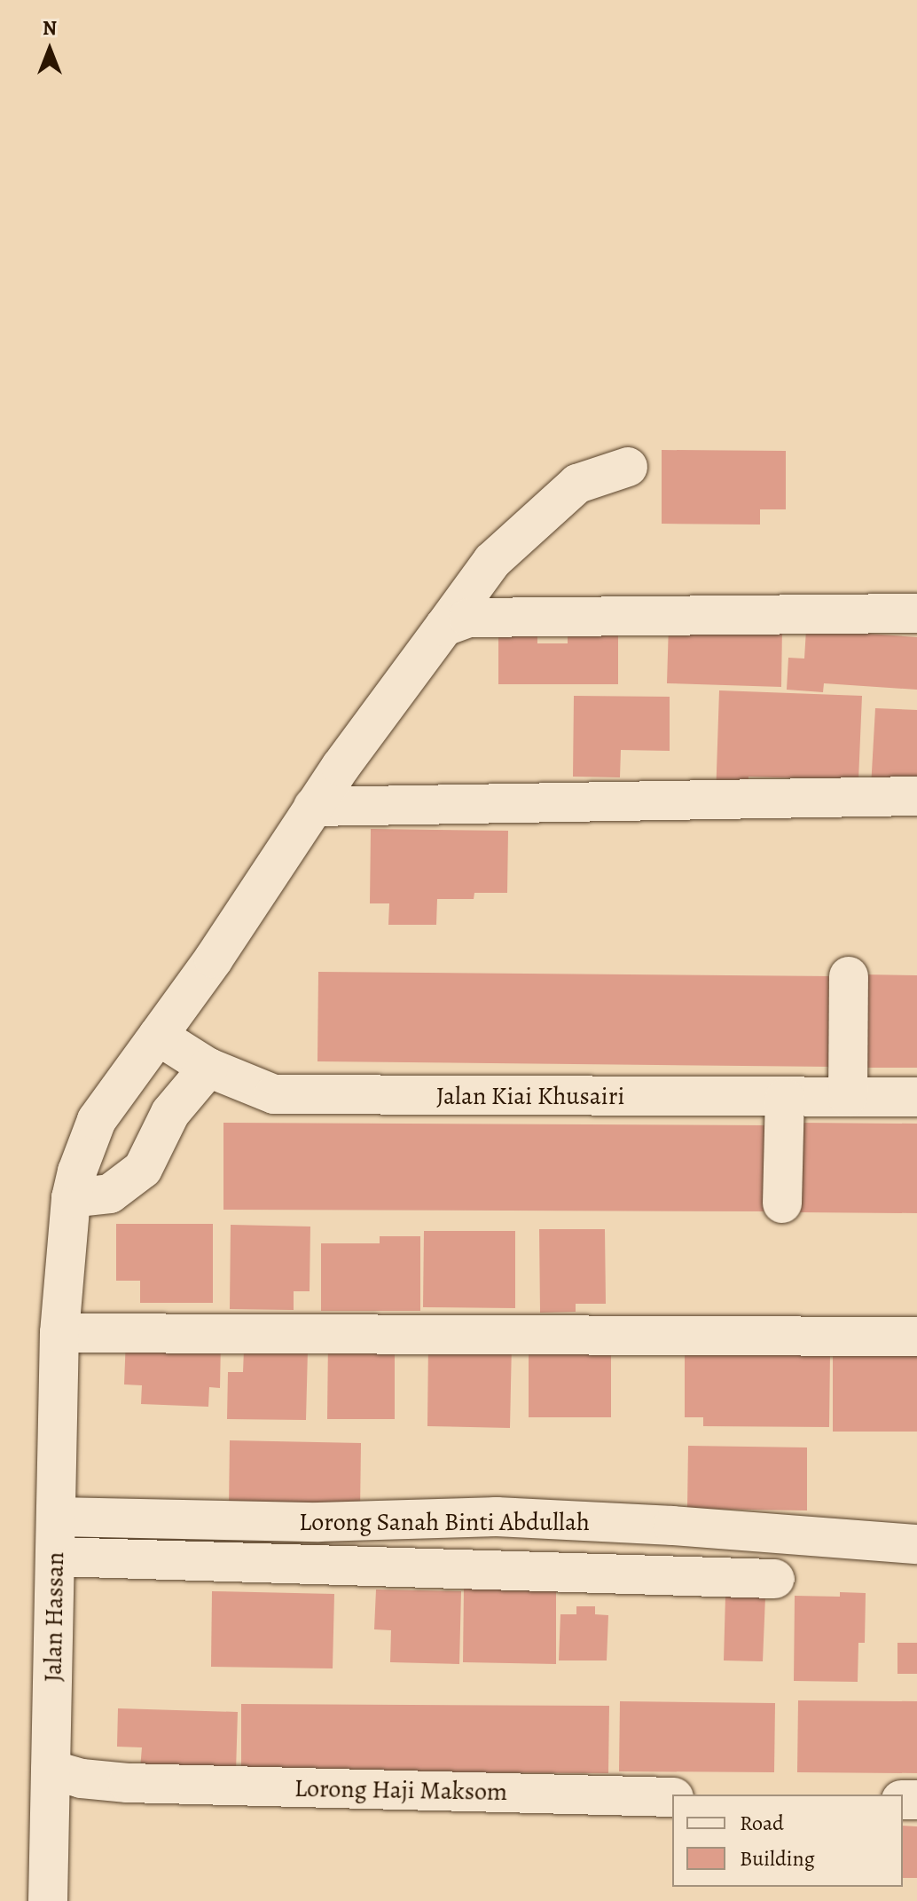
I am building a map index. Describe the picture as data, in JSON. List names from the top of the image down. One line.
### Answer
{"streets":{"street":["Jalan Kiai Khusairi","Lorong Sanah Binti Abdullah","Jalan Hassan","Lorong Haji Maksom"]},"crossings":[["Jalan Kiai Khusairi","Jalan Hassan"],["Lorong Sanah Binti Abdullah","Jalan Hassan"],["Jalan Hassan","Lorong Haji Maksom"]],"legend":["Road","Building"],"north":"top"}
